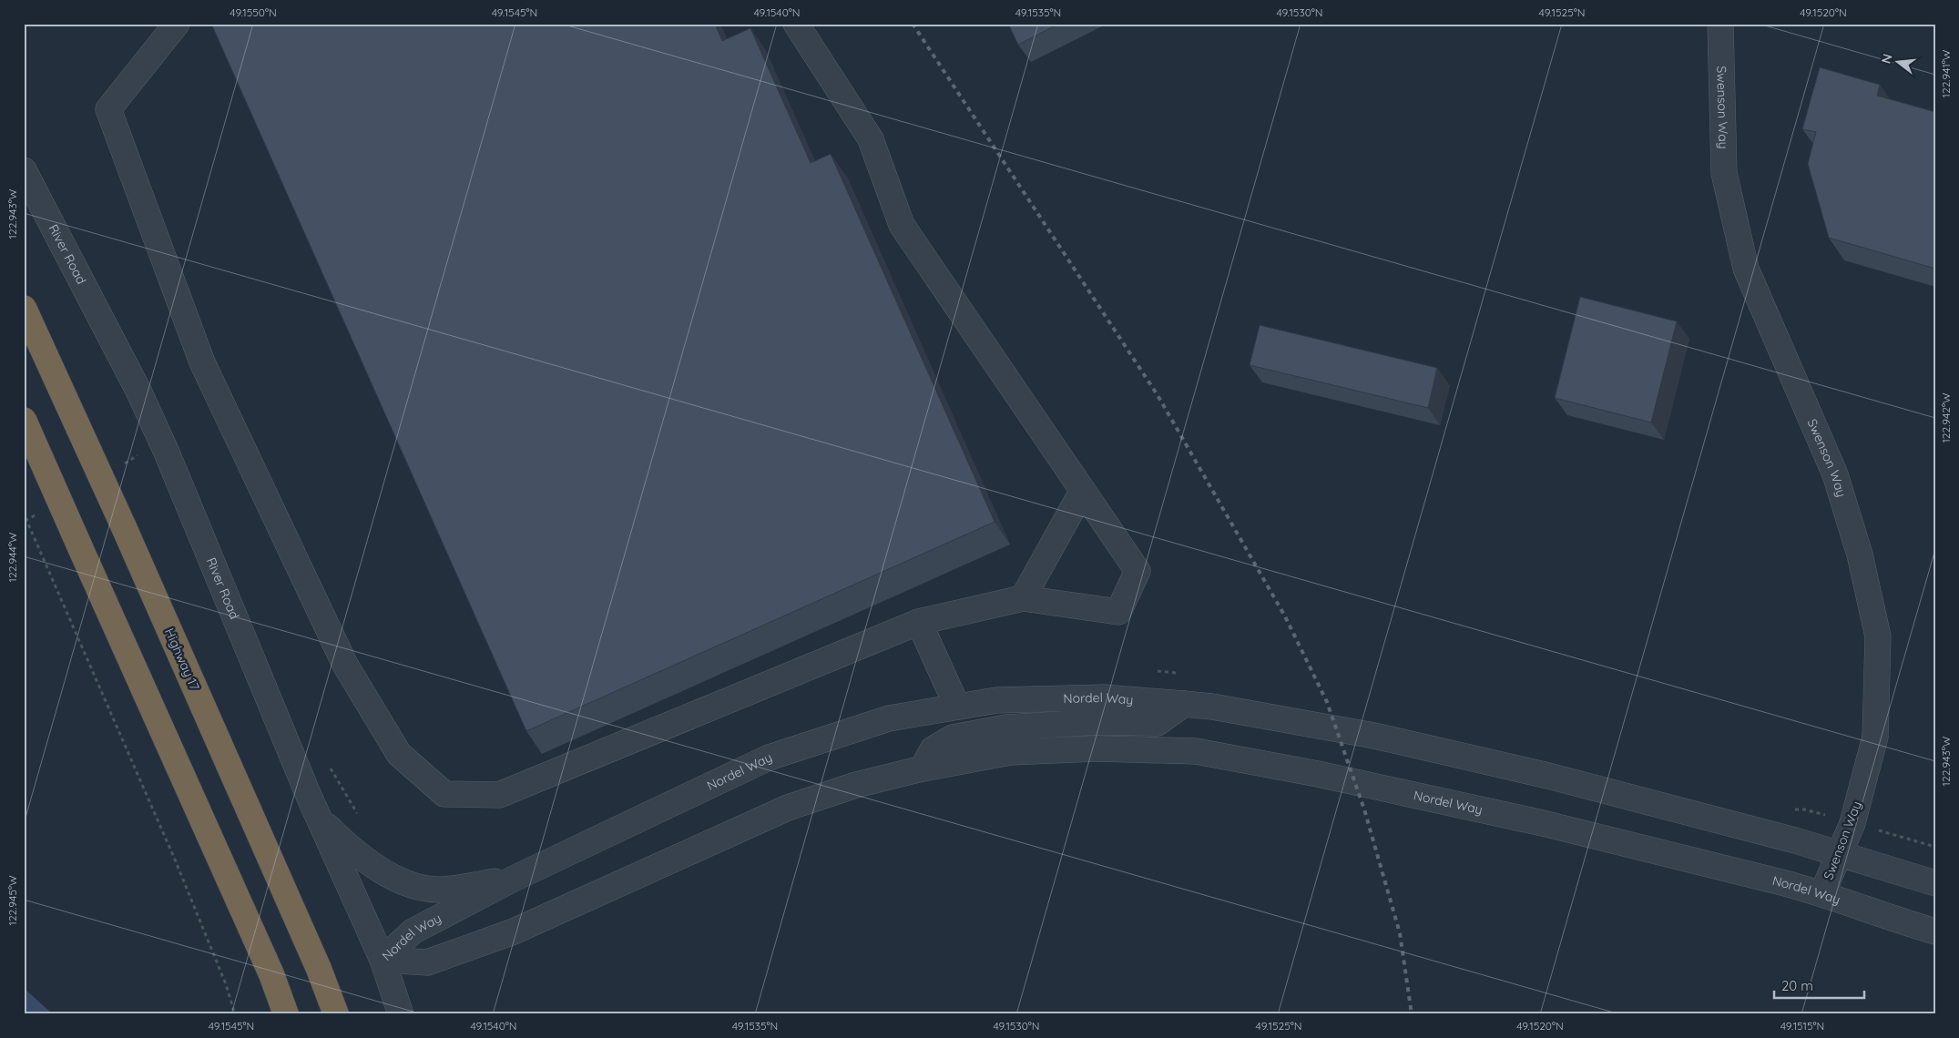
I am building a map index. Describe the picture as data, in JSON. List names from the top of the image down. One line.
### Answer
{"streets":{"highway":["Highway 17"],"street":["Swenson Way","River Road","Nordel Way"]},"crossings":[["Swenson Way","Nordel Way"],["River Road","Nordel Way"]],"scale_bar":"20 m","north":"left","coordinates":["49.1550°N","49.1545°N","49.1540°N","49.1535°N","49.1530°N","49.1525°N","49.1520°N","122.941°W","122.943°W","122.942°W","122.944°W","122.945°W","49.1515°N"]}
